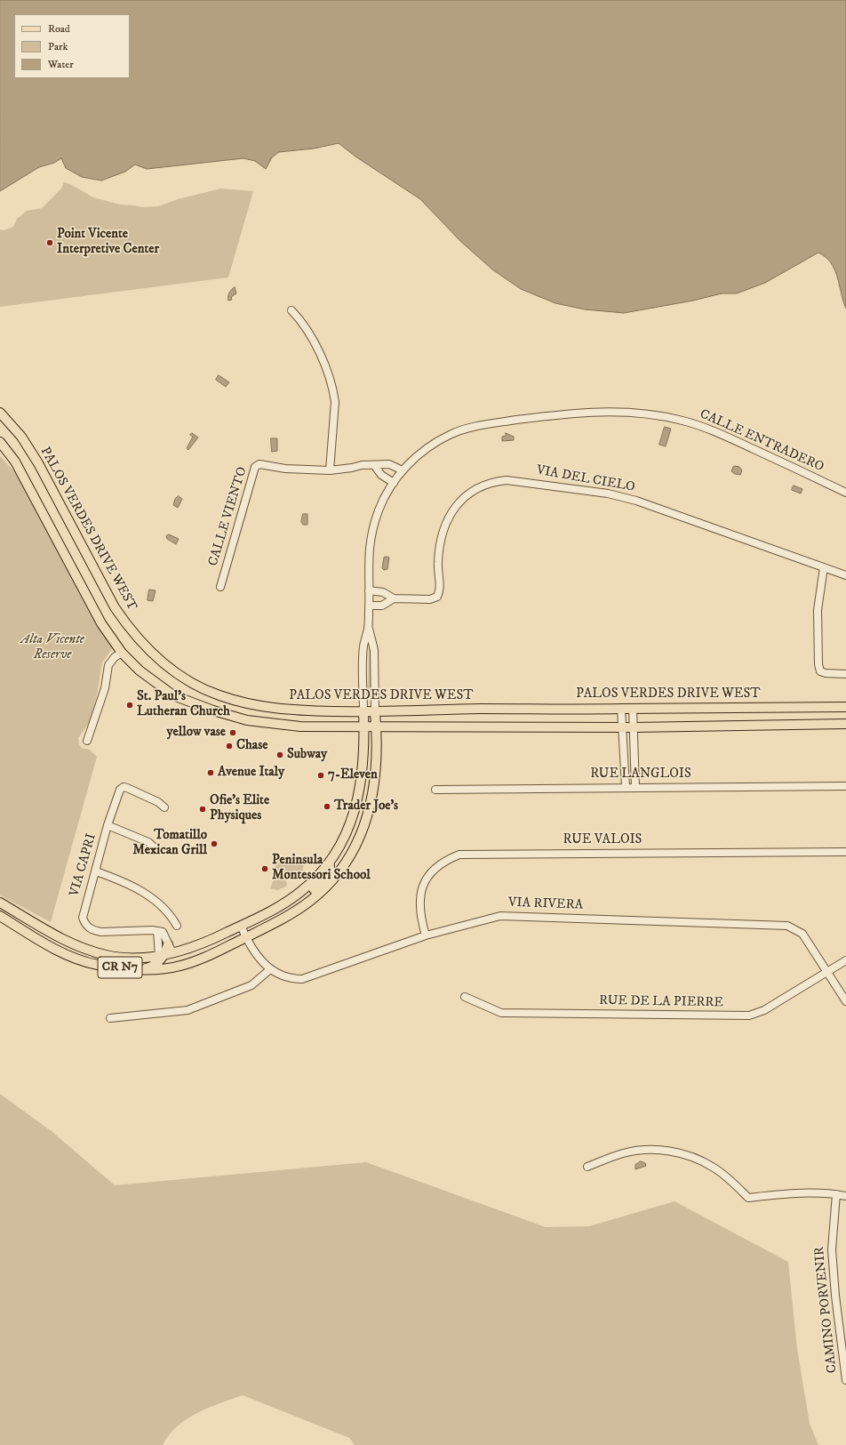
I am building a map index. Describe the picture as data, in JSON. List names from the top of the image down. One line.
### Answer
{"streets":{"main road":["PALOS VERDES DRIVE WEST","CR N7"],"street":["CALLE ENTRADERO","VIA DEL CIELO","CALLE VIENTO","RUE LANGLOIS","RUE VALOIS","VIA CAPRI","VIA RIVERA","RUE DE LA PIERRE","CAMINO PORVENIR"]},"crossings":[["CALLE ENTRADERO","VIA DEL CIELO"],["CALLE ENTRADERO","CALLE VIENTO"],["PALOS VERDES DRIVE WEST","CR N7"],["RUE VALOIS","VIA RIVERA"],["VIA RIVERA","CR N7"],["VIA RIVERA","RUE DE LA PIERRE"]],"parks":["Alta Vicente Reserve"],"places":["Point Vicente Interpretive Center","St. Paul's Lutheran Church","yellow vase","Chase","Subway","Avenue Italy","7-Eleven","Trader Joe's","Ofie's Elite Physiques","Tomatillo Mexican Grill","Peninsula Montessori School"],"legend":["Road","Park","Water"]}
